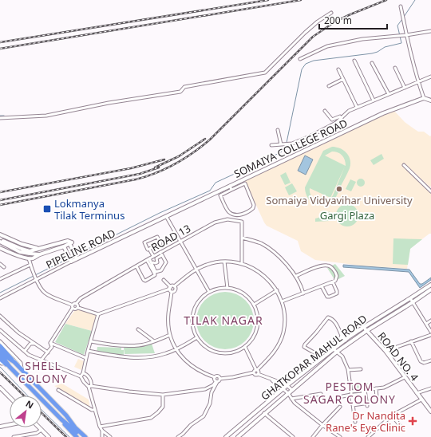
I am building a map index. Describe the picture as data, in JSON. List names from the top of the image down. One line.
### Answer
{"streets":{"street":["SOMAIYA COLLEGE ROAD","ROAD 13","PIPELINE ROAD","ROAD NO. 4","GHATKOPAR MAHUL ROAD"]},"crossings":[["SOMAIYA COLLEGE ROAD","PIPELINE ROAD"],["ROAD NO. 4","GHATKOPAR MAHUL ROAD"]],"districts":["TILAK NAGAR","SHELL COLONY","PESTOM SAGAR COLONY"],"parks":["Gargi Plaza"],"places":{"other":["Somaiya Vidyavihar University"],"transit":["Lokmanya Tilak Terminus"],"health":["Dr Nandita Rane's Eye Clinic"]},"scale_bar":"200 m","north":"top right"}
